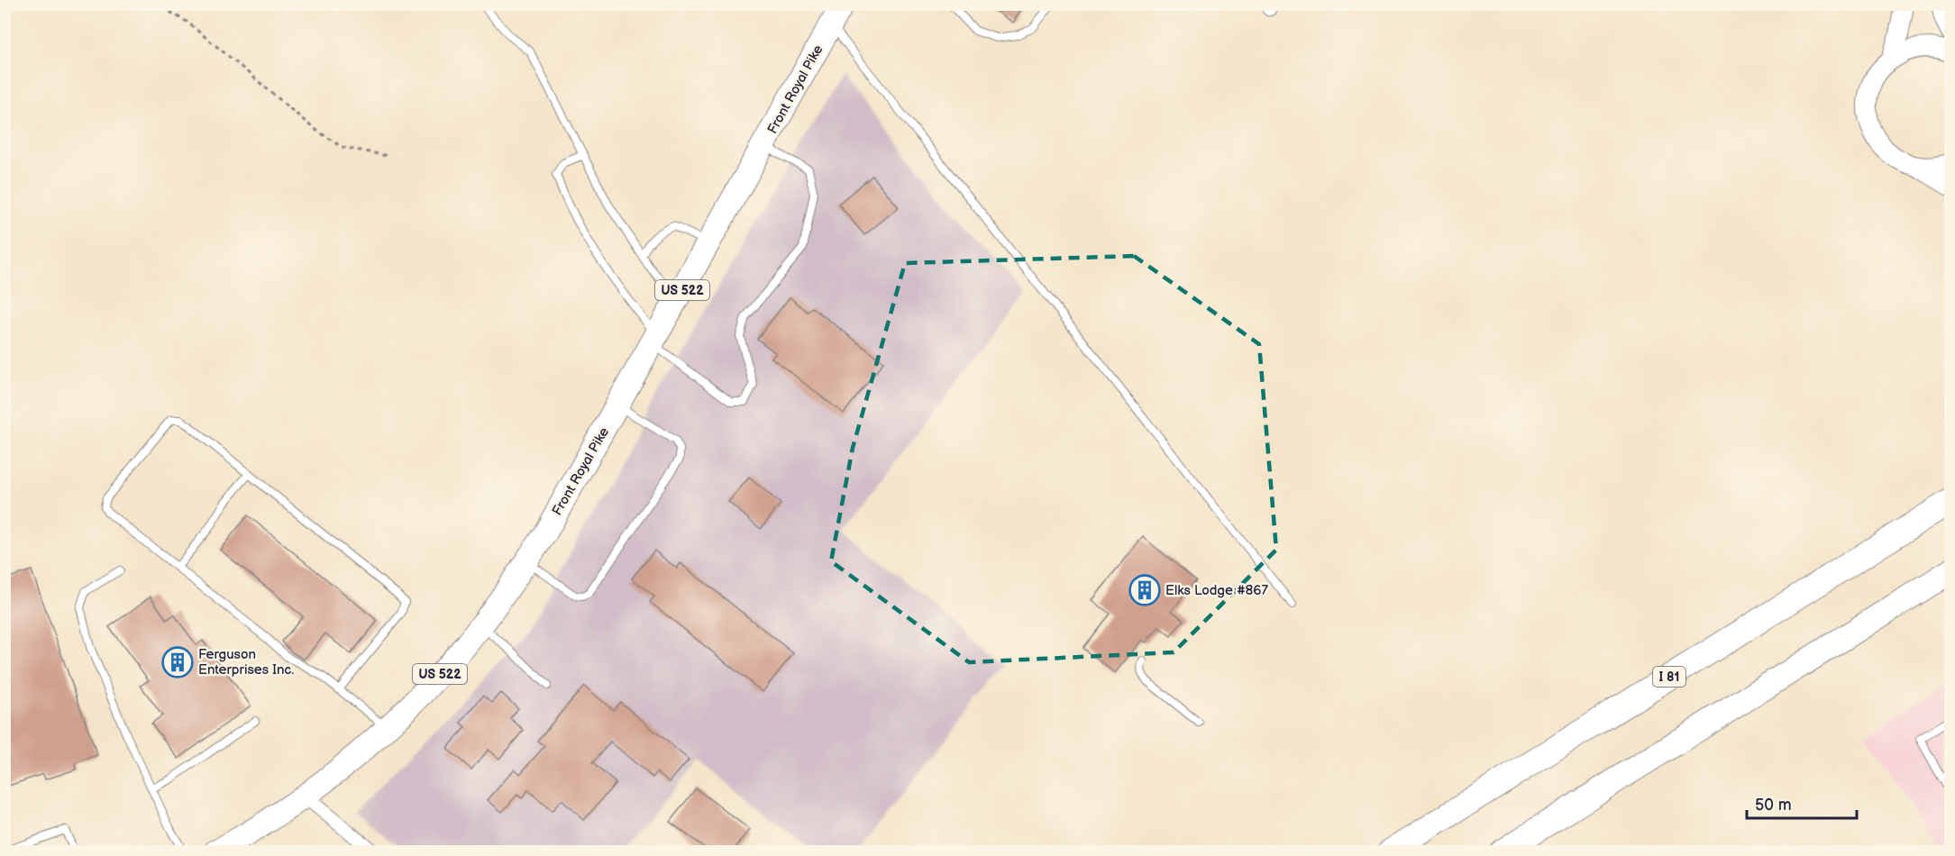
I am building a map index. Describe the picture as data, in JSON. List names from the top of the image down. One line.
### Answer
{"streets":{"highway":["Front Royal Pike","US 522","I 81"]},"places":{"building":["Elks Lodge #867","Ferguson Enterprises Inc."]},"scale_bar":"50 m"}
